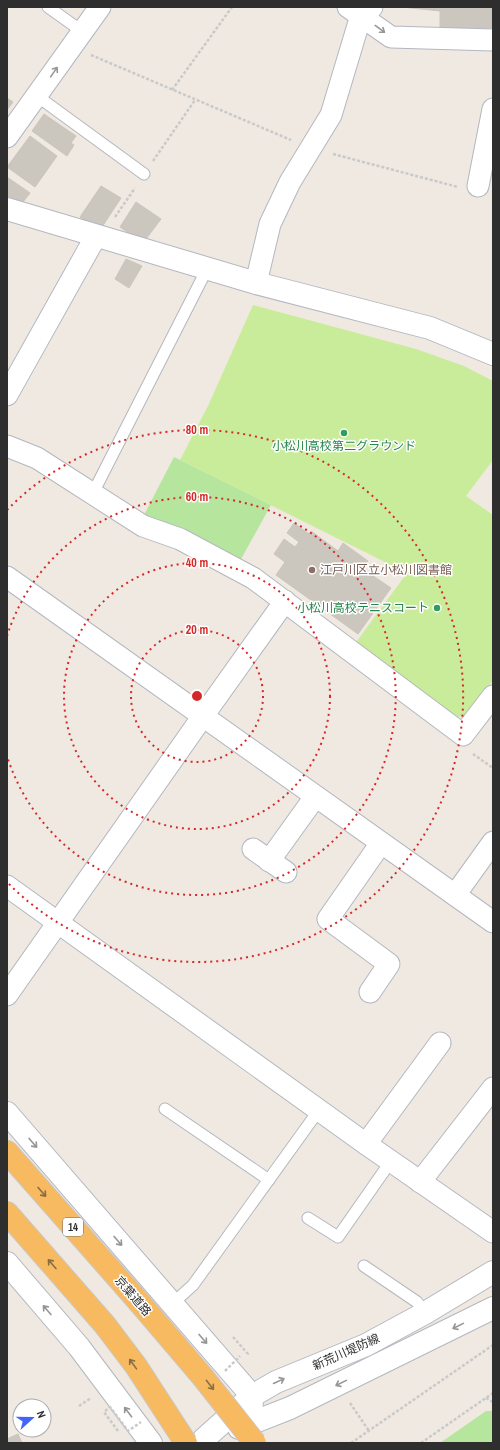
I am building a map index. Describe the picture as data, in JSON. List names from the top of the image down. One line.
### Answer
{"streets":{"highway":["14","京葉道路"],"main road":["新荒川堤防線"]},"crossings":[["京葉道路","新荒川堤防線"]],"places":["小松川高校第二グラウンド","江戸川区立小松川図書館","小松川高校テニスコート"],"north":"right","rings":["80 m","60 m","40 m","20 m"]}
